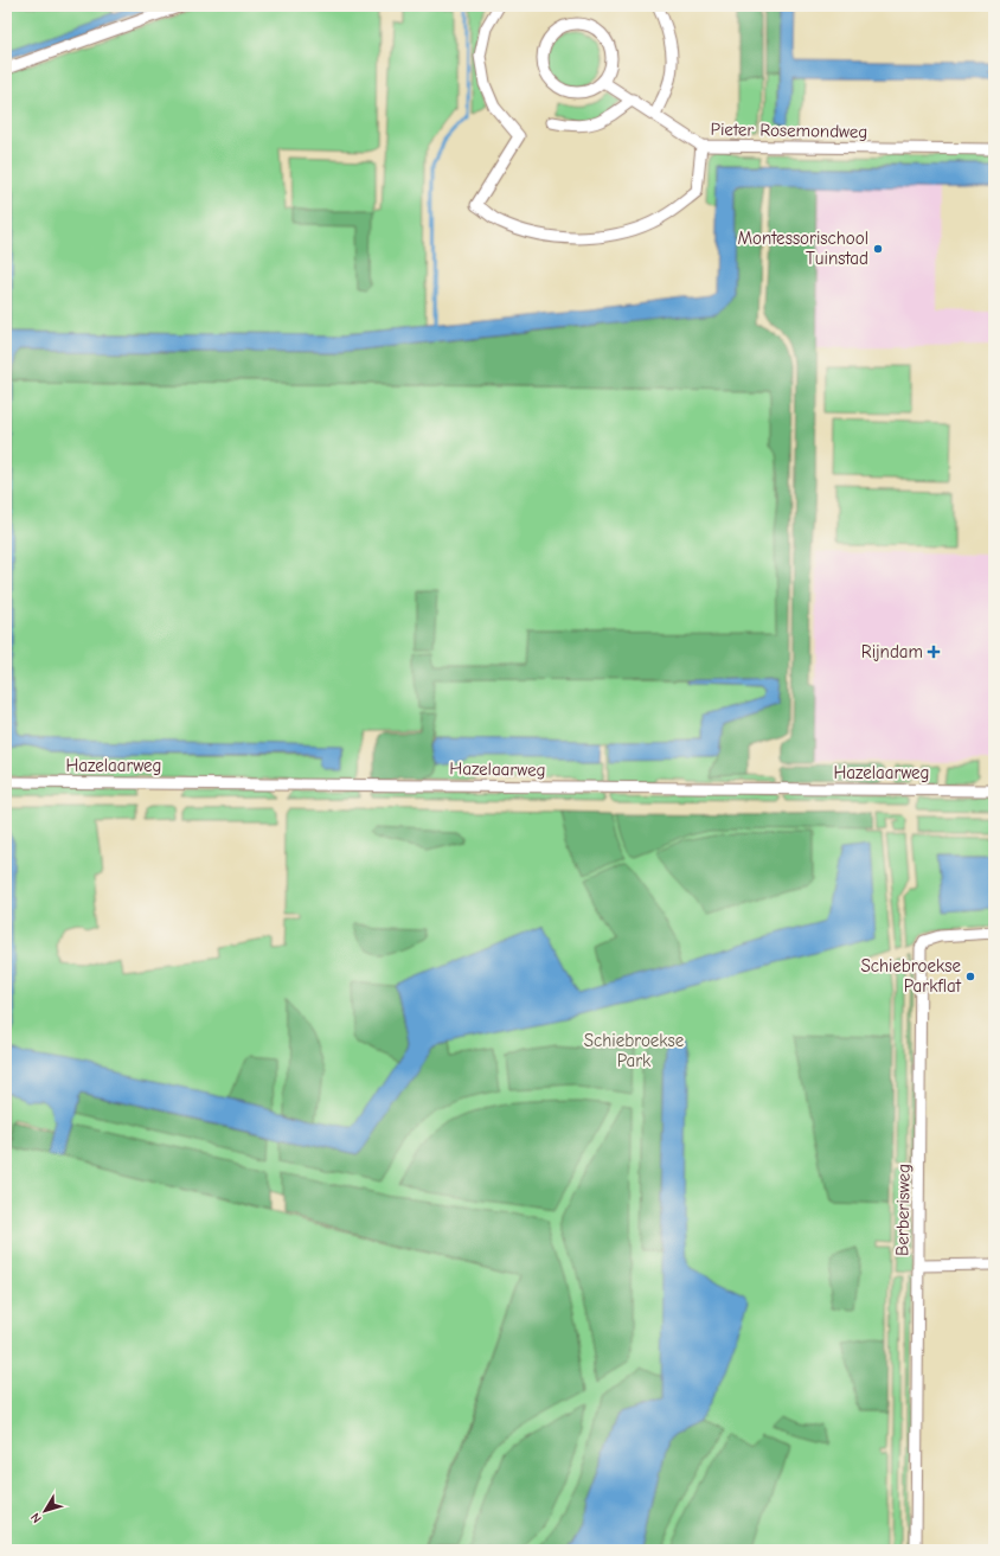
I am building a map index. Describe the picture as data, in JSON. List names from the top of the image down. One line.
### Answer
{"streets":{"street":["Pieter Rosemondweg","Hazelaarweg","Berberisweg"]},"parks":["Schiebroekse Park"],"places":{"other":["Montessorischool Tuinstad","Schiebroekse Parkflat"],"health":["Rijndam"]},"north":"bottom left"}
